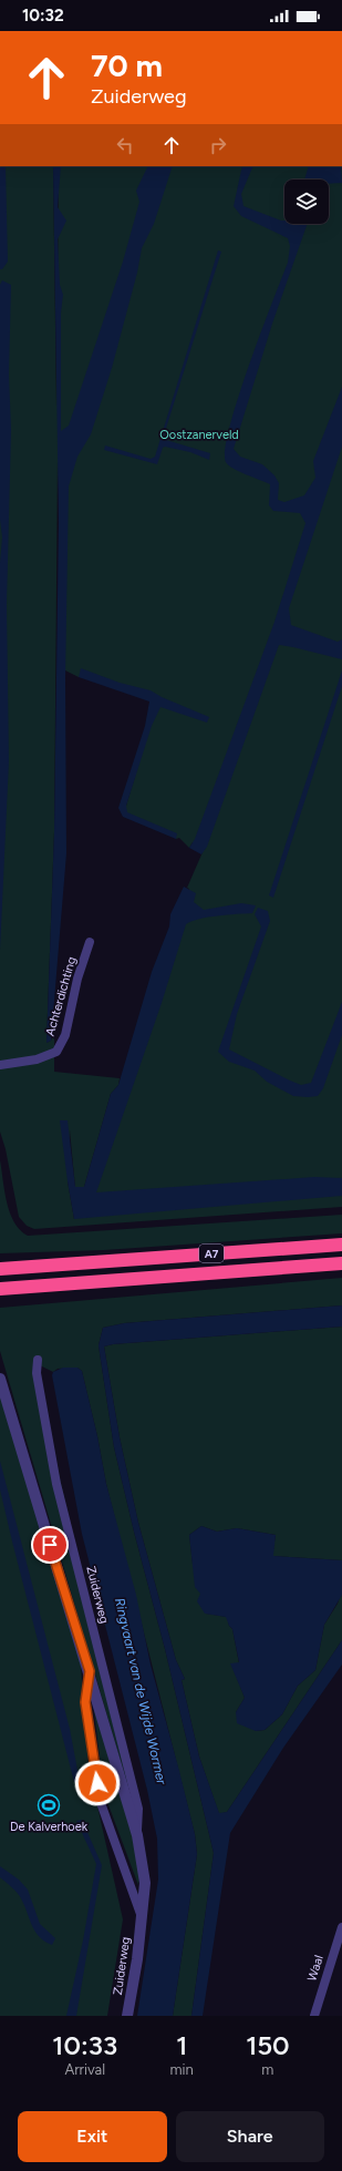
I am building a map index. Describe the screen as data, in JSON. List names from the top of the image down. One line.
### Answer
{"streets":{"highway":["A7"],"street":["Achterdichting","Zuiderweg","Waal"]},"water":["Ringvaart van de Wijde Wormer"],"parks":["Oostzanerveld"],"places":{"sports":["De Kalverhoek"]},"page":{"status":"10:32","turn":["70 m","Zuiderweg"],"eta":["10:33","Arrival","1","min","150","m"],"buttons":["Exit","Share"]}}
